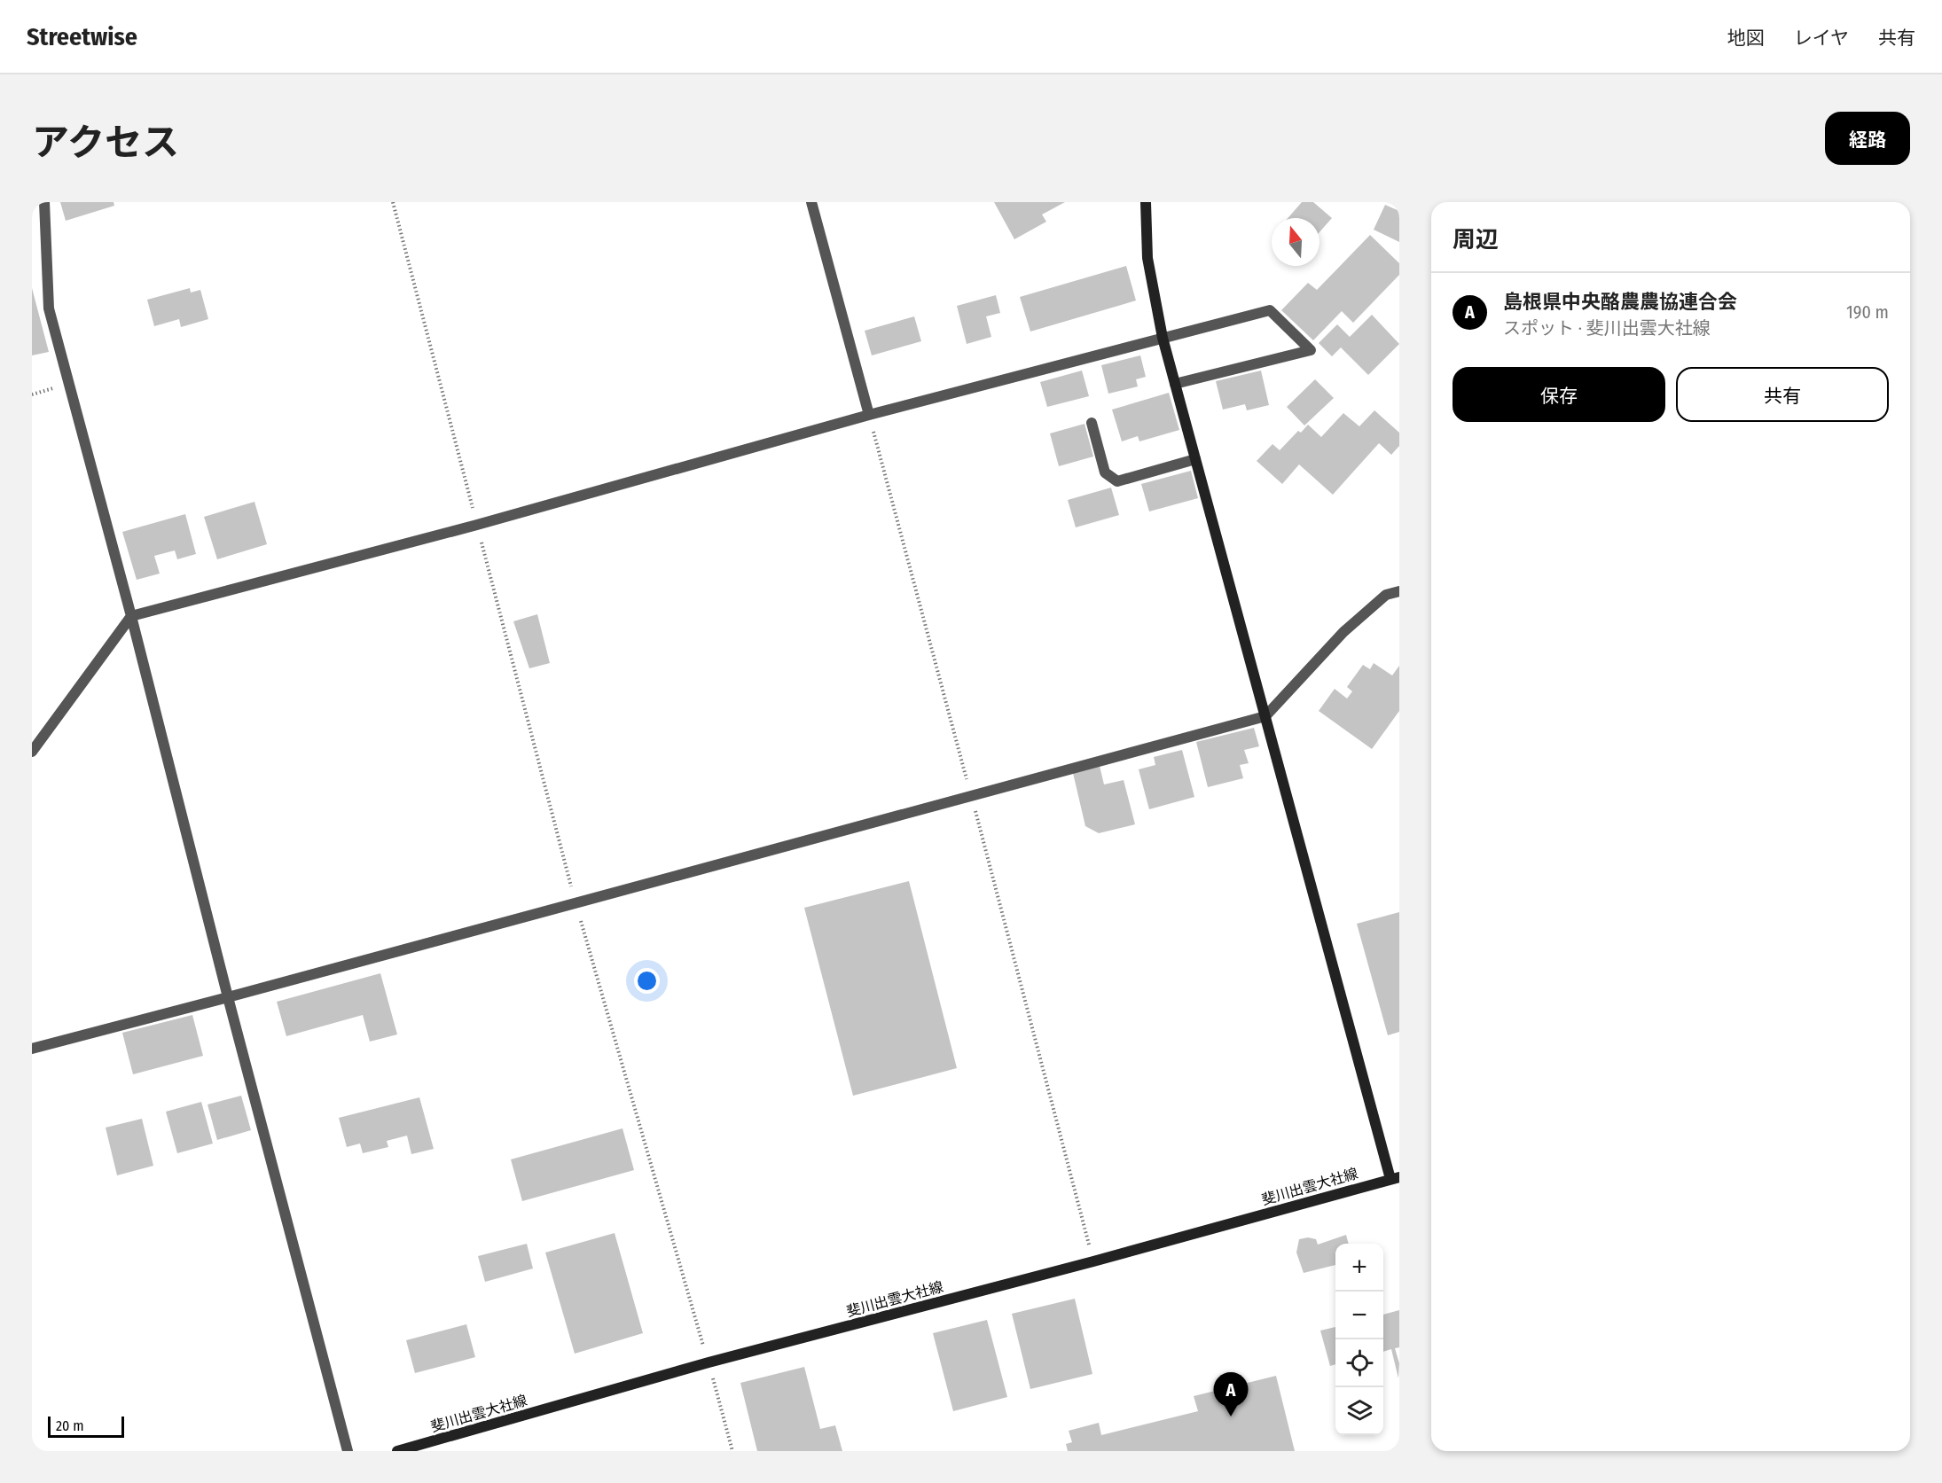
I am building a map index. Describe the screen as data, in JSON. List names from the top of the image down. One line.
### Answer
{"streets":{"main road":["斐川出雲大社線"]},"scale_bar":"20 m","north":"top","page":{"header":"Streetwise","nav":["地図","レイヤ","共有"],"title":"アクセス","buttons":["経路",["保存","共有"]],"heading":"周辺","list":[{"mark":"A","name":"島根県中央酪農農協連合会","note":"スポット · 斐川出雲大社線","value":"190 m"}],"map_buttons":["+","−"],"pins":"A","scale":"20 m"}}
